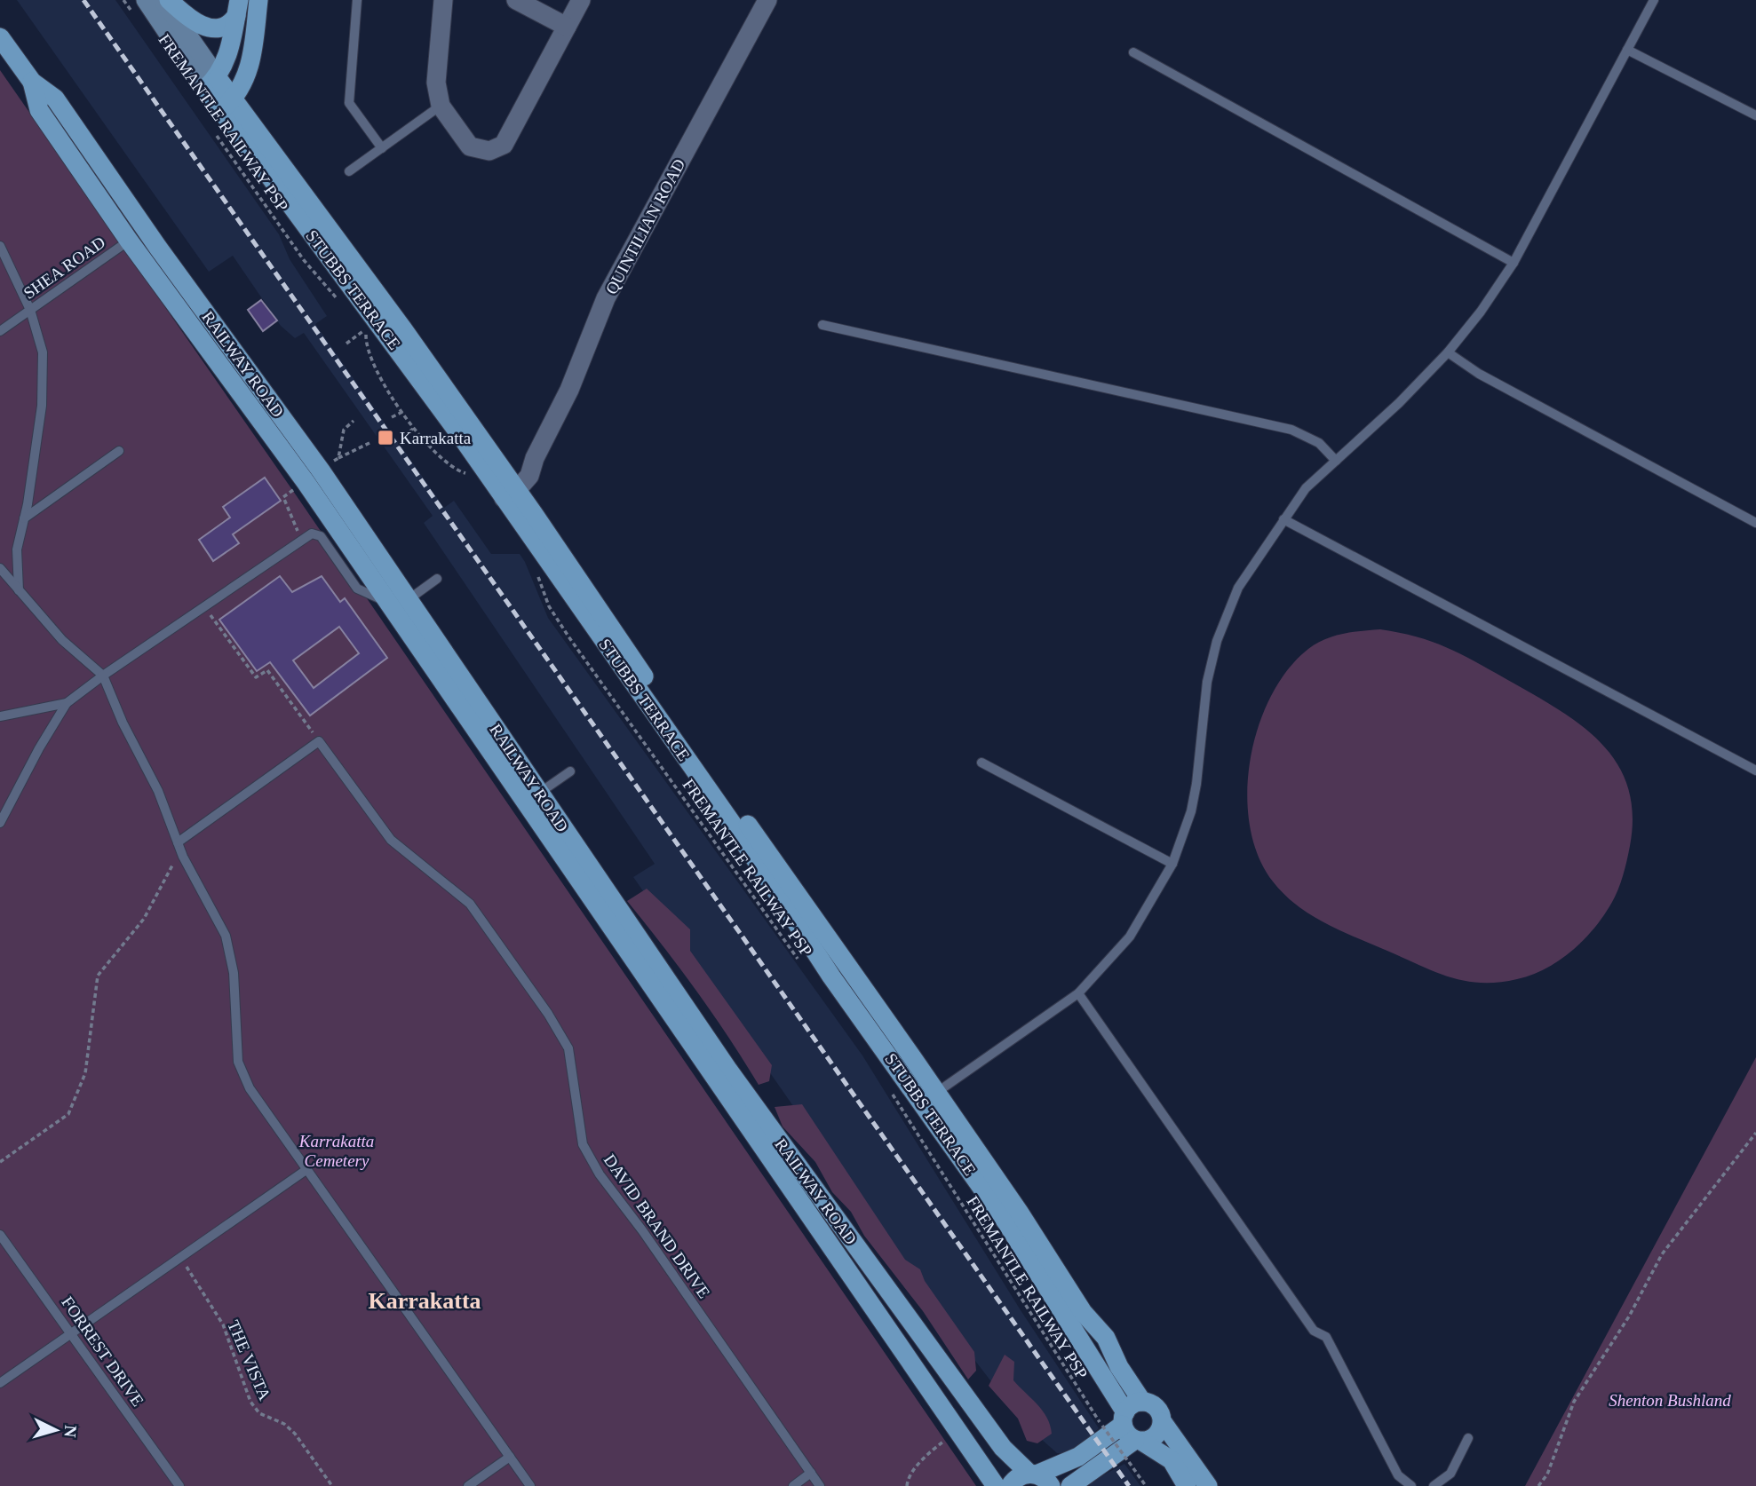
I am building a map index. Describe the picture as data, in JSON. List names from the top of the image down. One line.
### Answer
{"streets":{"main road":["STUBBS TERRACE","RAILWAY ROAD"],"street":["QUINTILIAN ROAD"],"lane":["SHEA ROAD","DAVID BRAND DRIVE","FORREST DRIVE"],"path":["FREMANTLE RAILWAY PSP","THE VISTA"]},"crossings":[["QUINTILIAN ROAD","STUBBS TERRACE"],["SHEA ROAD","RAILWAY ROAD"]],"districts":["Karrakatta"],"parks":["Karrakatta Cemetery","Shenton Bushland"],"places":{"transit":["Karrakatta"]},"north":"right"}
